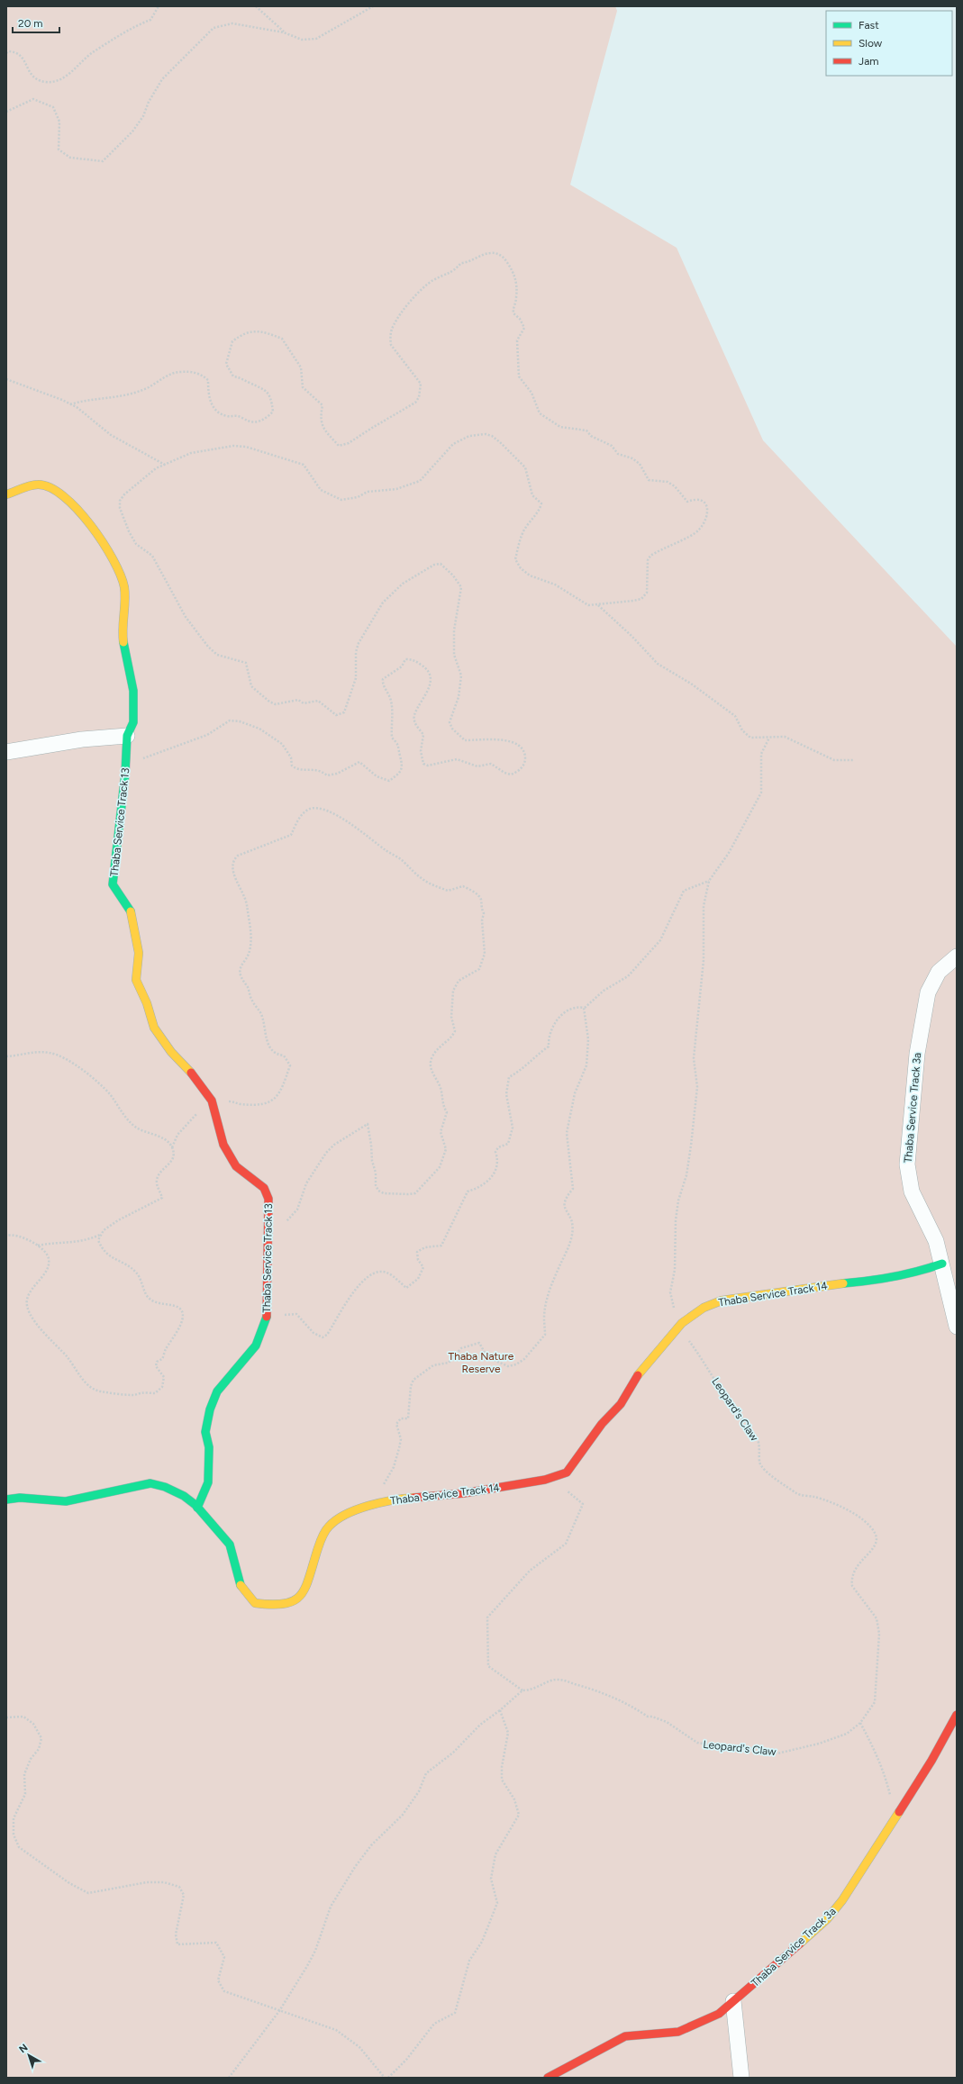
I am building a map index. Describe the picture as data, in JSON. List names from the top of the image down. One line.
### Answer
{"streets":{"street":["Thaba Service Track 13","Thaba Service Track 3a","Thaba Service Track 14"],"path":["Leopard's Claw"]},"crossings":[["Thaba Service Track 13","Thaba Service Track 14"],["Thaba Service Track 3a","Thaba Service Track 14"],["Thaba Service Track 14","Leopard's Claw"]],"parks":["Thaba Nature Reserve"],"legend":["Fast","Slow","Jam"],"scale_bar":"20 m","north":"top left"}
